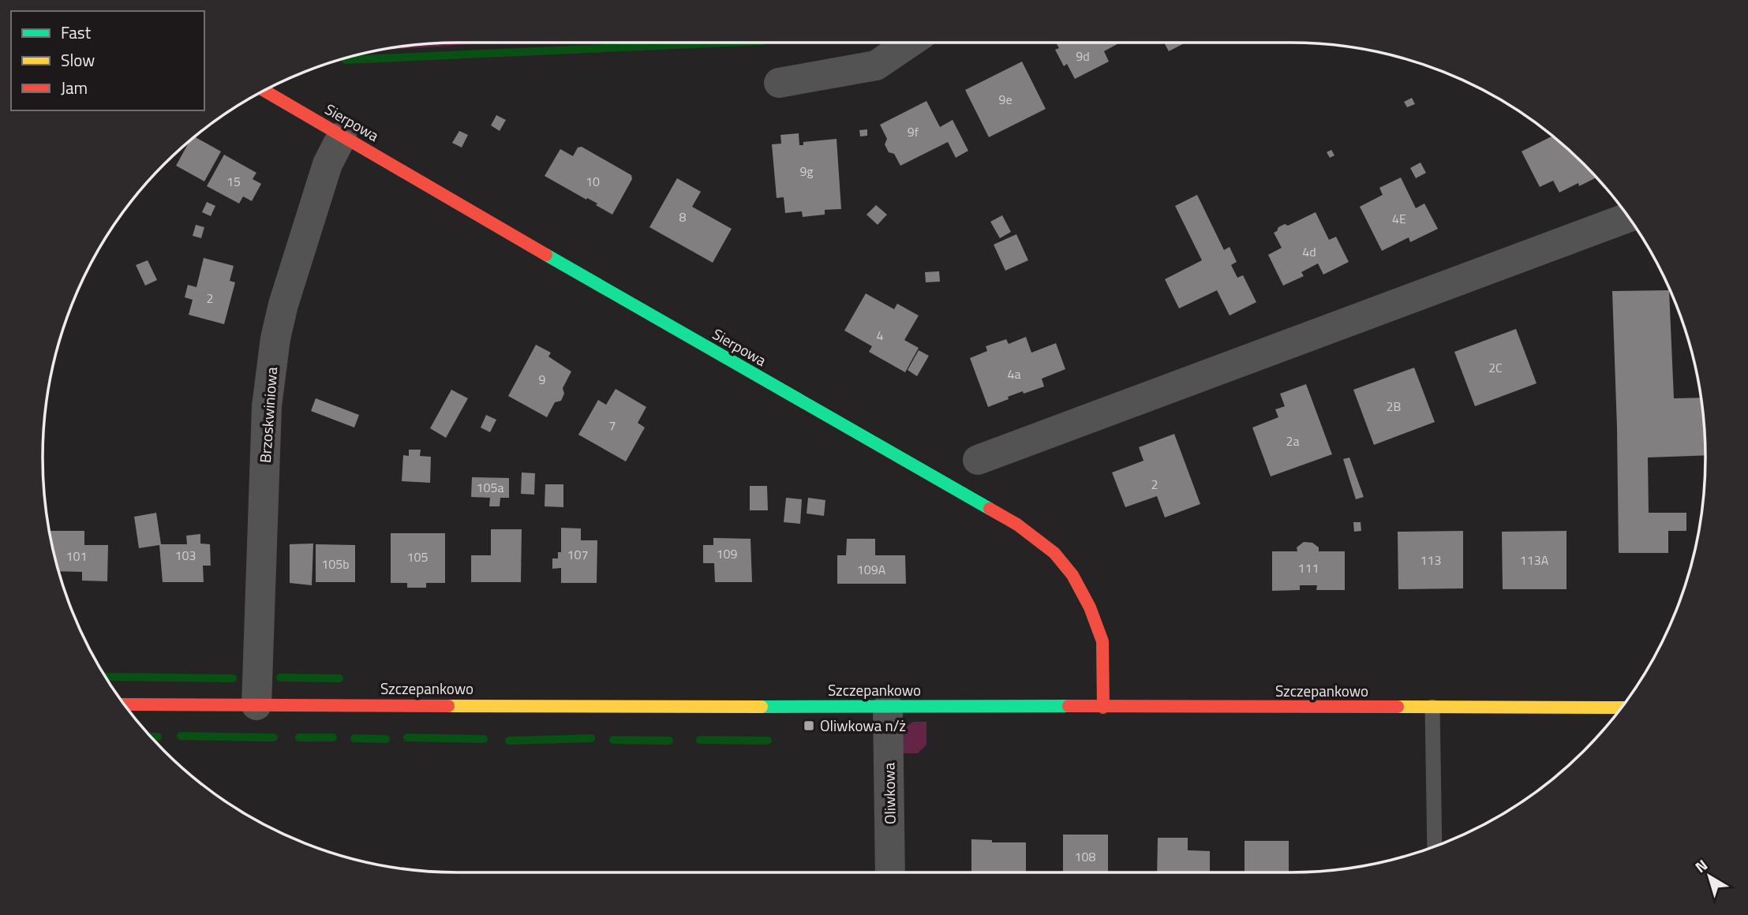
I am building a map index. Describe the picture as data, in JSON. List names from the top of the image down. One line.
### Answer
{"streets":{"street":["Sierpowa","Brzoskwiniowa","Szczepankowo","Oliwkowa"]},"crossings":[["Sierpowa","Brzoskwiniowa"],["Sierpowa","Szczepankowo"],["Brzoskwiniowa","Szczepankowo"],["Szczepankowo","Oliwkowa"]],"places":{"transit":["Oliwkowa n/ż"]},"house_numbers":["9d","9e","9f","9g","15","10","8","4E","4d","2","4","2C","4a","9","2B","7","2a","2","105a","109","107","103","101","105","113","113A","105b","111","109A","108"],"legend":["Fast","Slow","Jam"],"north":"top left"}
